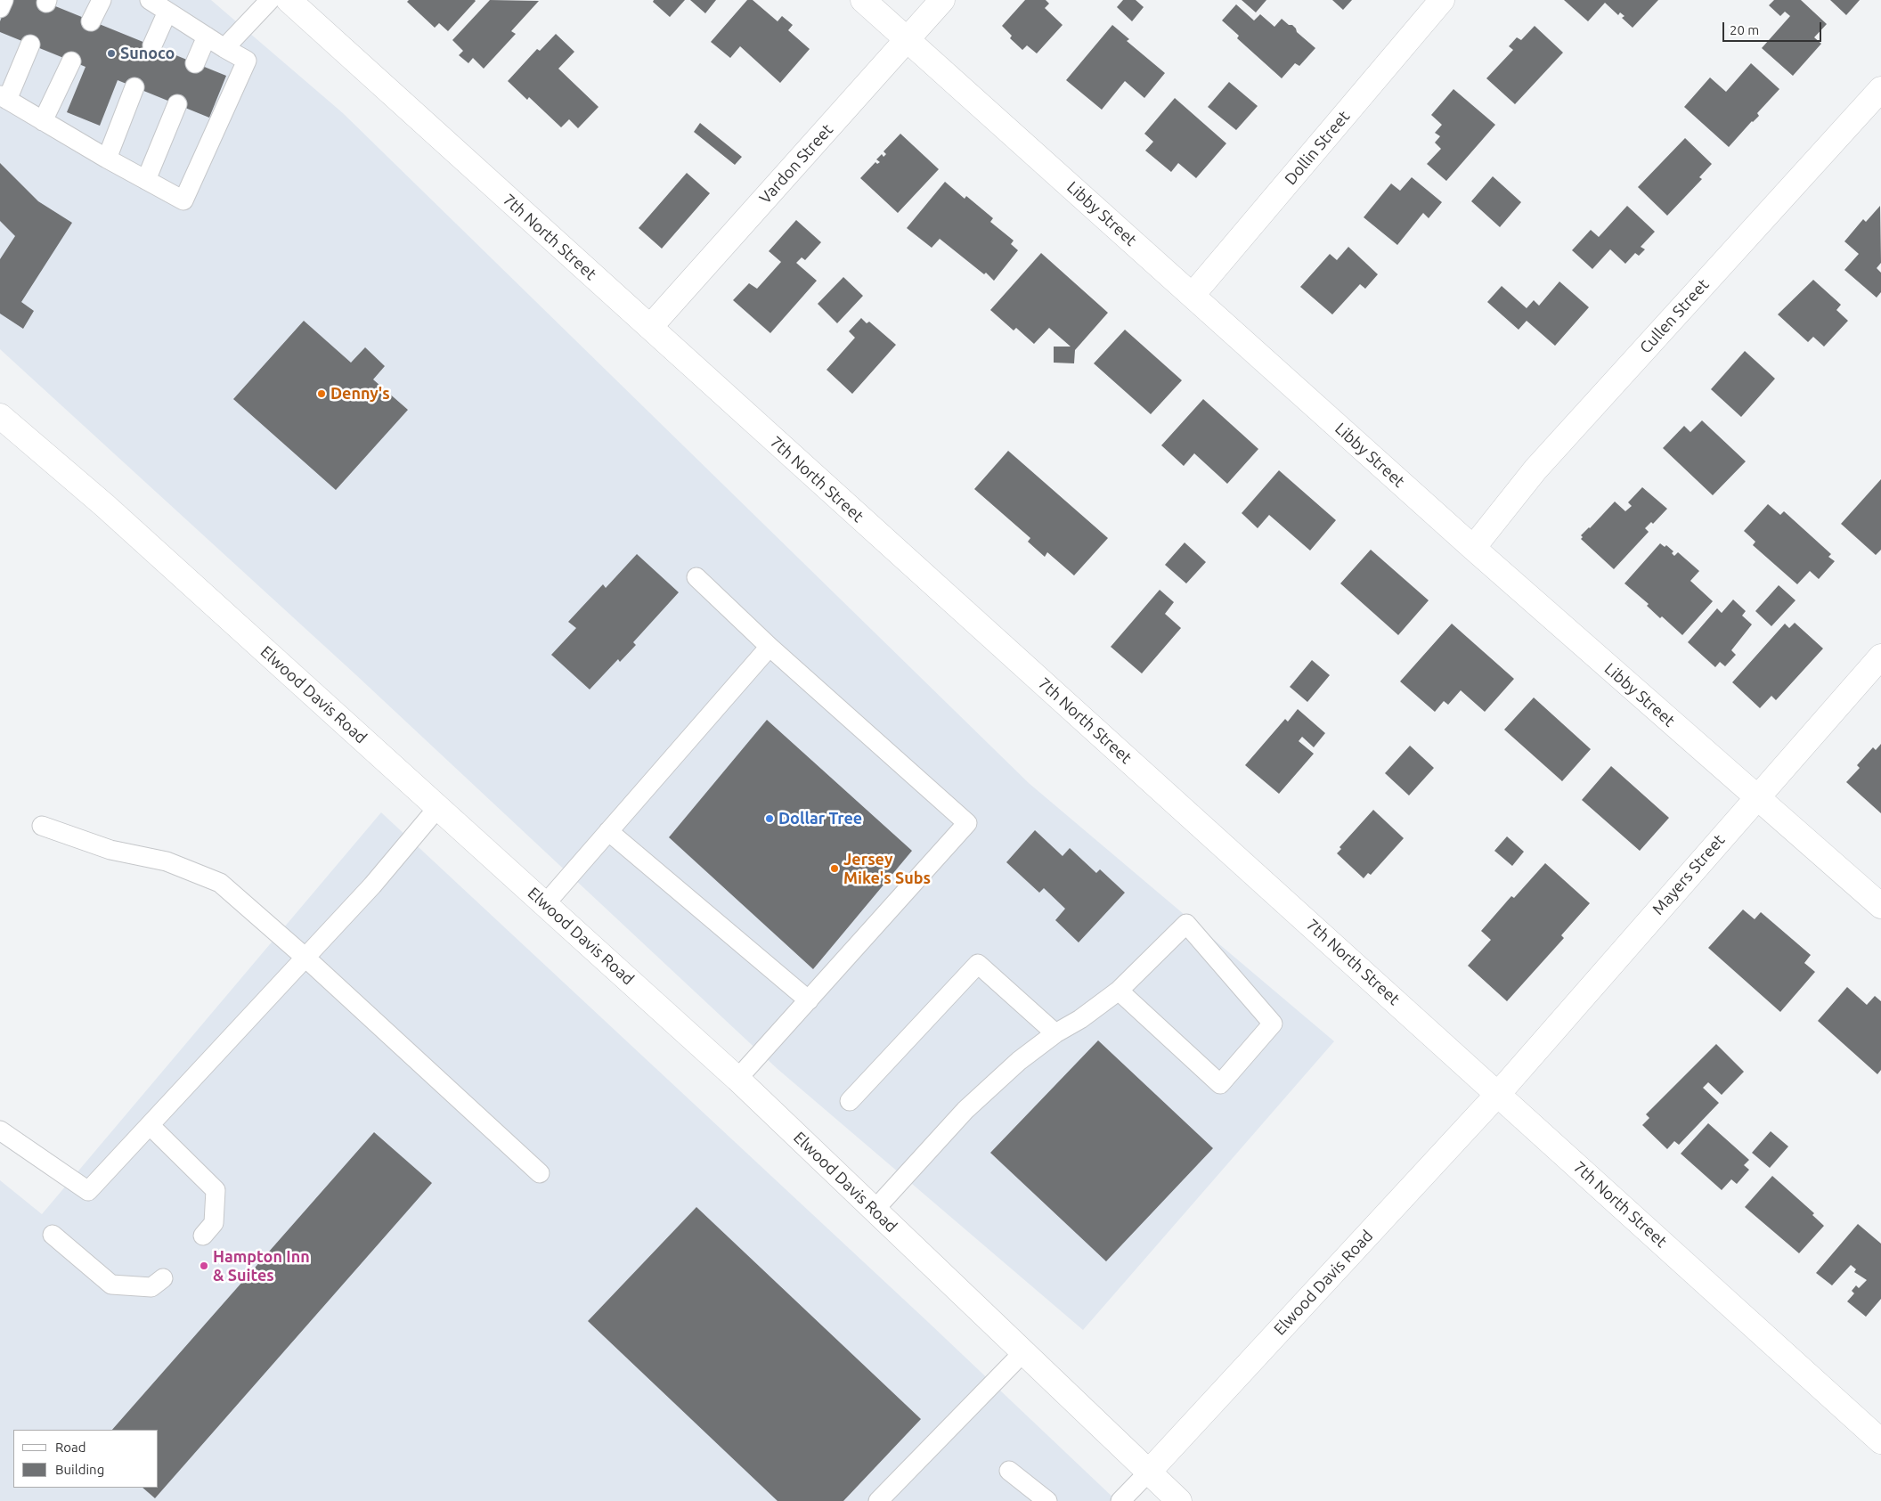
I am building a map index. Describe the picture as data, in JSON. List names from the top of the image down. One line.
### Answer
{"streets":{"street":["Dollin Street","Vardon Street","Libby Street","7th North Street","Cullen Street","Elwood Davis Road","Mayers Street"]},"crossings":[["Dollin Street","Libby Street"],["Vardon Street","Libby Street"],["Vardon Street","7th North Street"],["Libby Street","Cullen Street"],["Libby Street","Mayers Street"],["7th North Street","Elwood Davis Road"],["7th North Street","Mayers Street"],["Elwood Davis Road","Mayers Street"]],"places":["Sunoco","Denny's","Dollar Tree","Jersey Mike's Subs","Hampton Inn & Suites"],"legend":["Road","Building"],"scale_bar":"20 m"}
